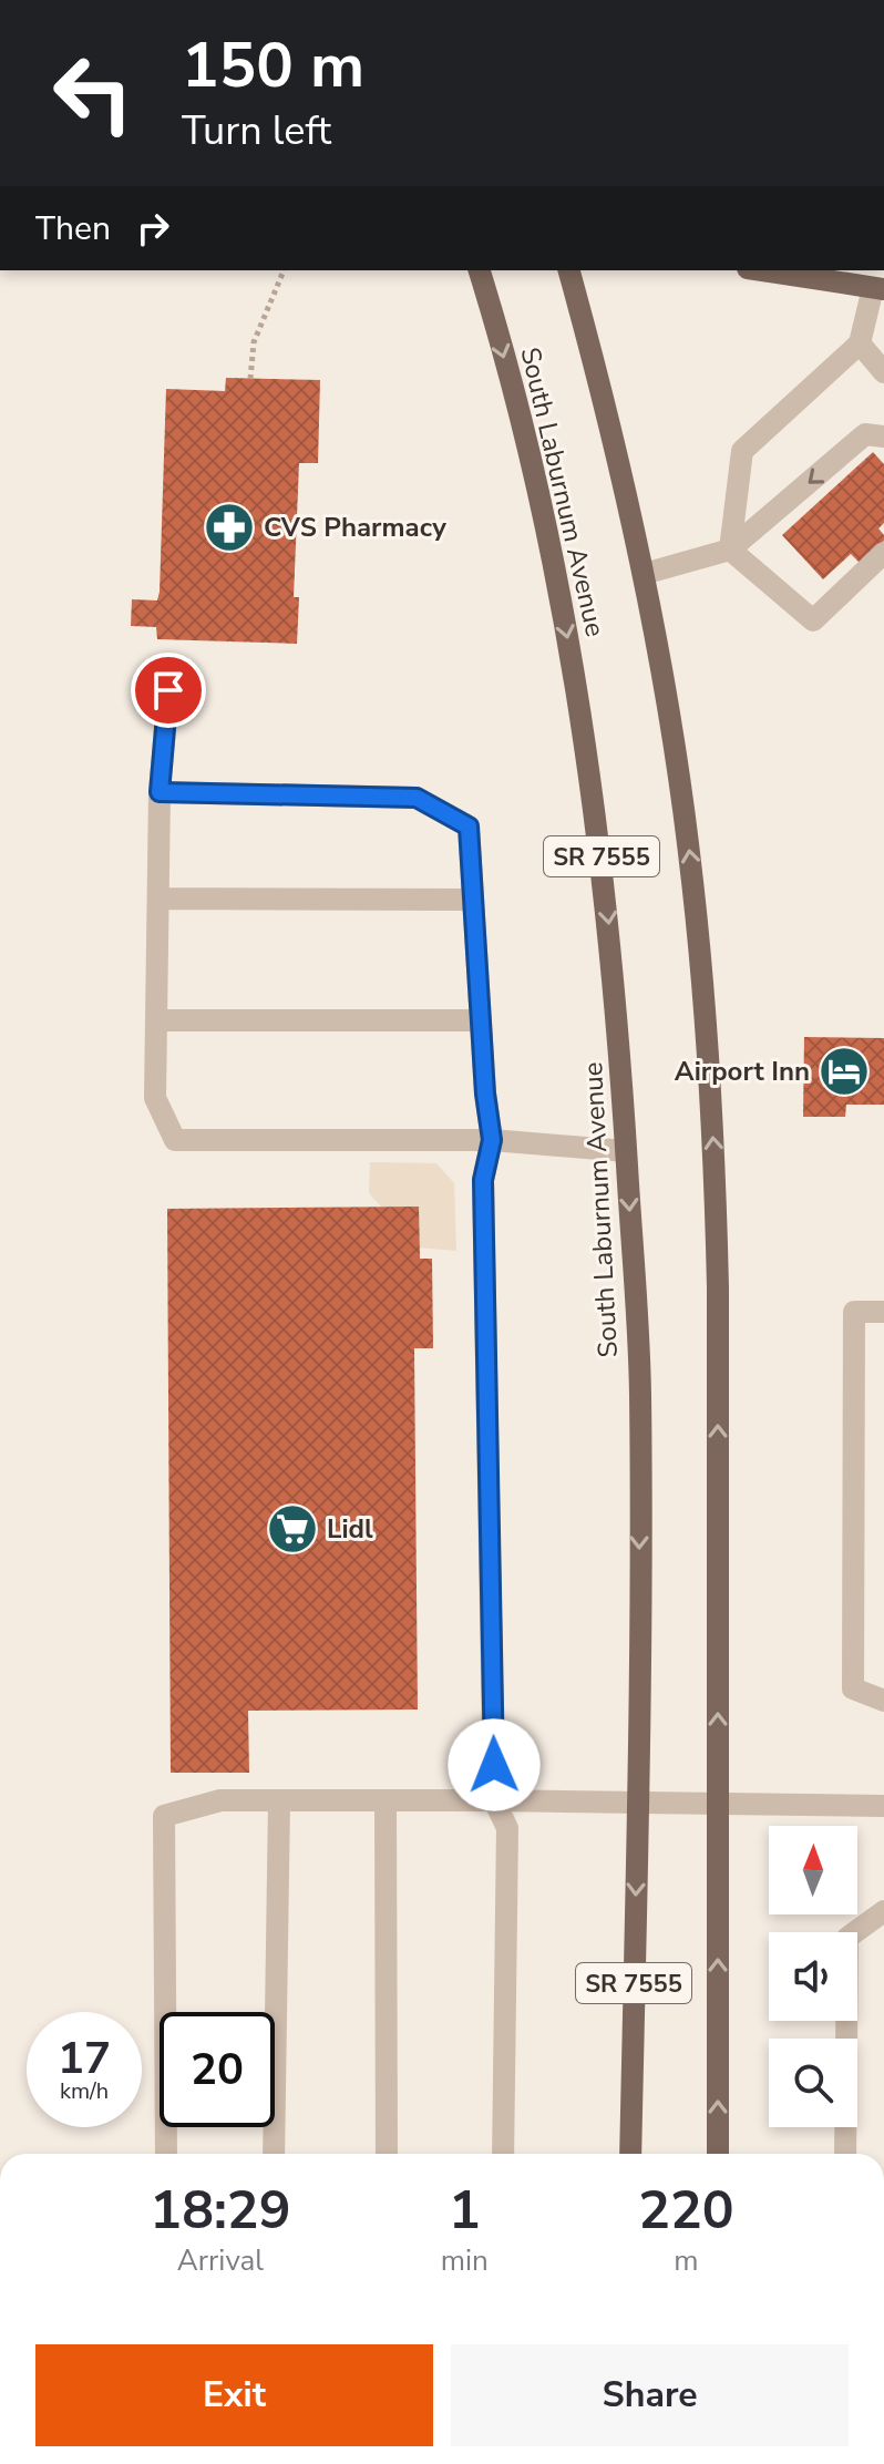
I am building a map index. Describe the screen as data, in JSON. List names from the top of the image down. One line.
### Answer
{"streets":{"main road":["South Laburnum Avenue","SR 7555"]},"places":{"pharmacy":["CVS Pharmacy"],"hotel":["Airport Inn"],"supermarket":["Lidl"]},"north":"top","page":{"turn":["150 m","Turn left"],"then":"Then","speed":"17 km/h","limit":"20","eta":["18:29","Arrival","1","min","220","m"],"buttons":["Exit","Share"]}}
